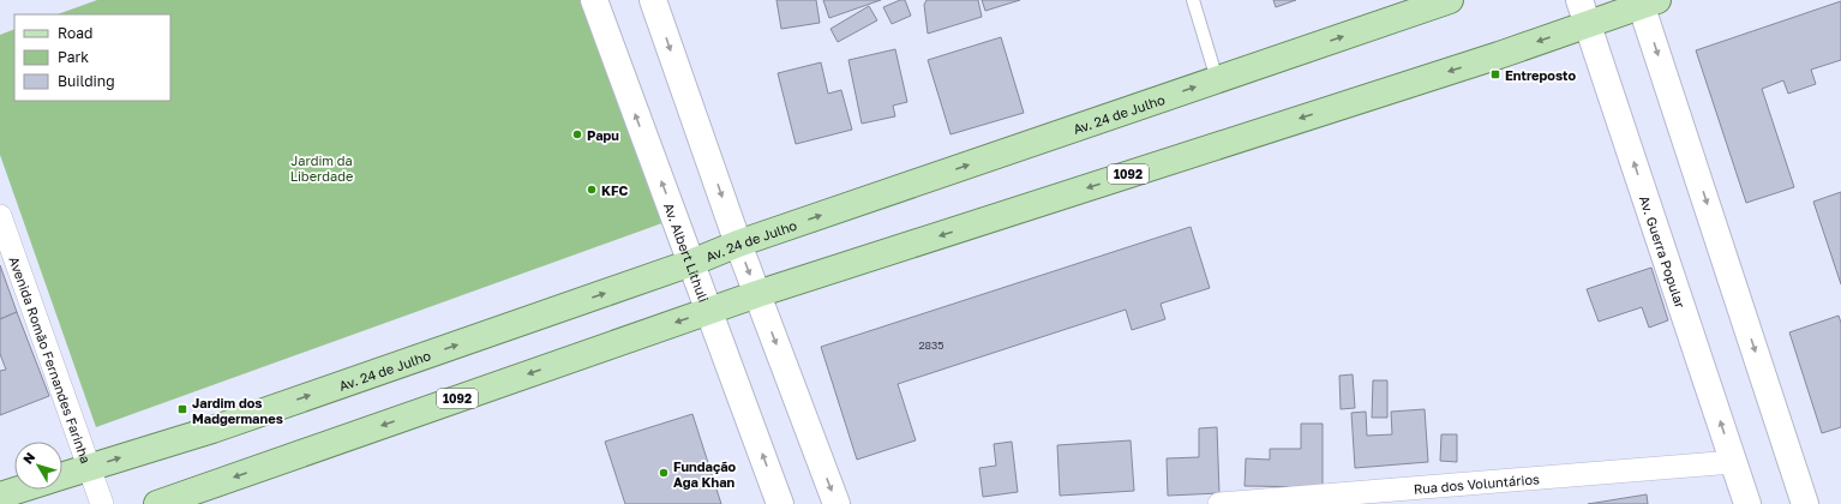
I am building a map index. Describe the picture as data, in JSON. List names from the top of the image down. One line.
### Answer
{"streets":{"main road":["Av. 24 de Julho","1092"],"street":["Av. Albert Lithuli","Av. Guerra Popular","Avenida Romão Fernandes Farinha","Rua dos Voluntários"]},"crossings":[["Av. 24 de Julho","Av. Albert Lithuli"],["Av. 24 de Julho","Avenida Romão Fernandes Farinha"],["1092","Av. Albert Lithuli"],["1092","Av. Guerra Popular"],["Av. Guerra Popular","Rua dos Voluntários"]],"parks":["Jardim da Liberdade"],"places":{"transit":["Entreposto","Jardim dos Madgermanes"],"other":["Papu","KFC","Fundação Aga Khan"]},"house_numbers":["2835"],"legend":["Road","Park","Building"],"north":"top left"}
